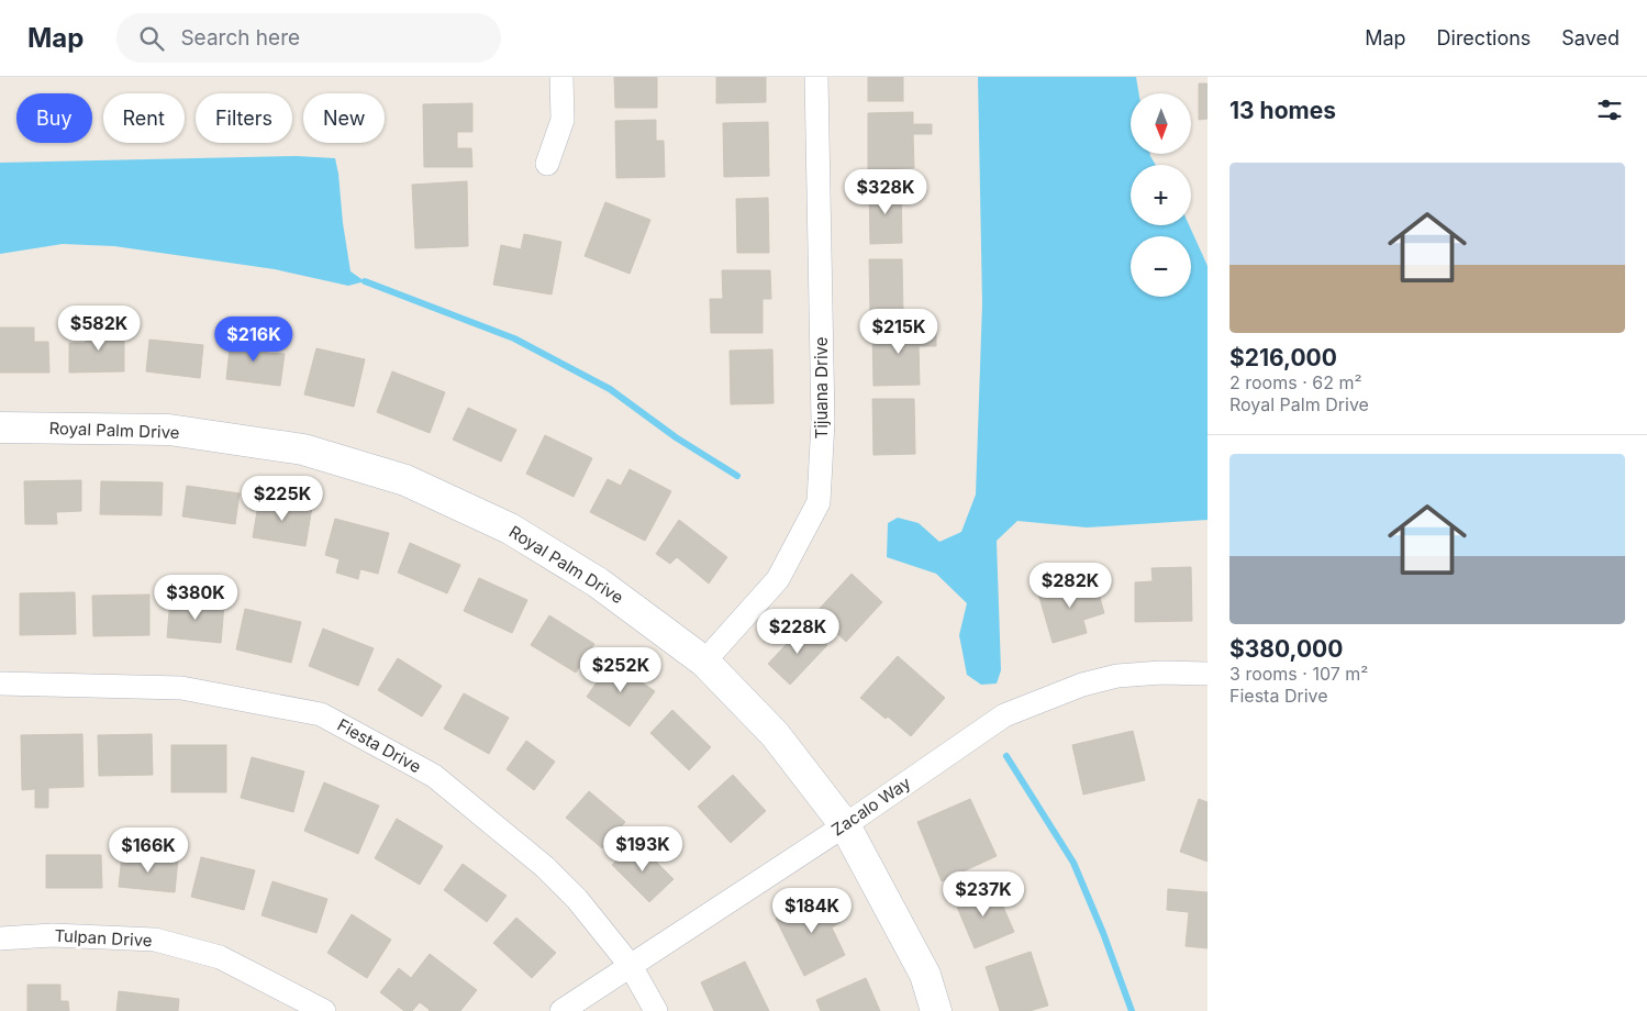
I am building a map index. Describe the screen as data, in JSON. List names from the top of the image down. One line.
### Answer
{"streets":{"street":["Tijuana Drive","Royal Palm Drive","Fiesta Drive","Zacalo Way","Tulpan Drive"]},"crossings":[["Tijuana Drive","Royal Palm Drive"],["Royal Palm Drive","Zacalo Way"],["Fiesta Drive","Zacalo Way"]],"north":"bottom","page":{"header":"Map","search":"Search here","nav":["Map","Directions","Saved"],"heading":"13 homes","map_buttons":["+","−"],"chip":["Buy","Rent","Filters","New"],"list":[{"name":"$216,000","note":"2 rooms · 62 m² · Royal Palm Drive"},{"name":"$380,000","note":"3 rooms · 107 m² · Fiesta Drive"}],"price":["$328K","$582K","$215K","$216K","$225K","$282K","$380K","$228K","$252K","$193K","$166K","$237K","$184K"]}}
